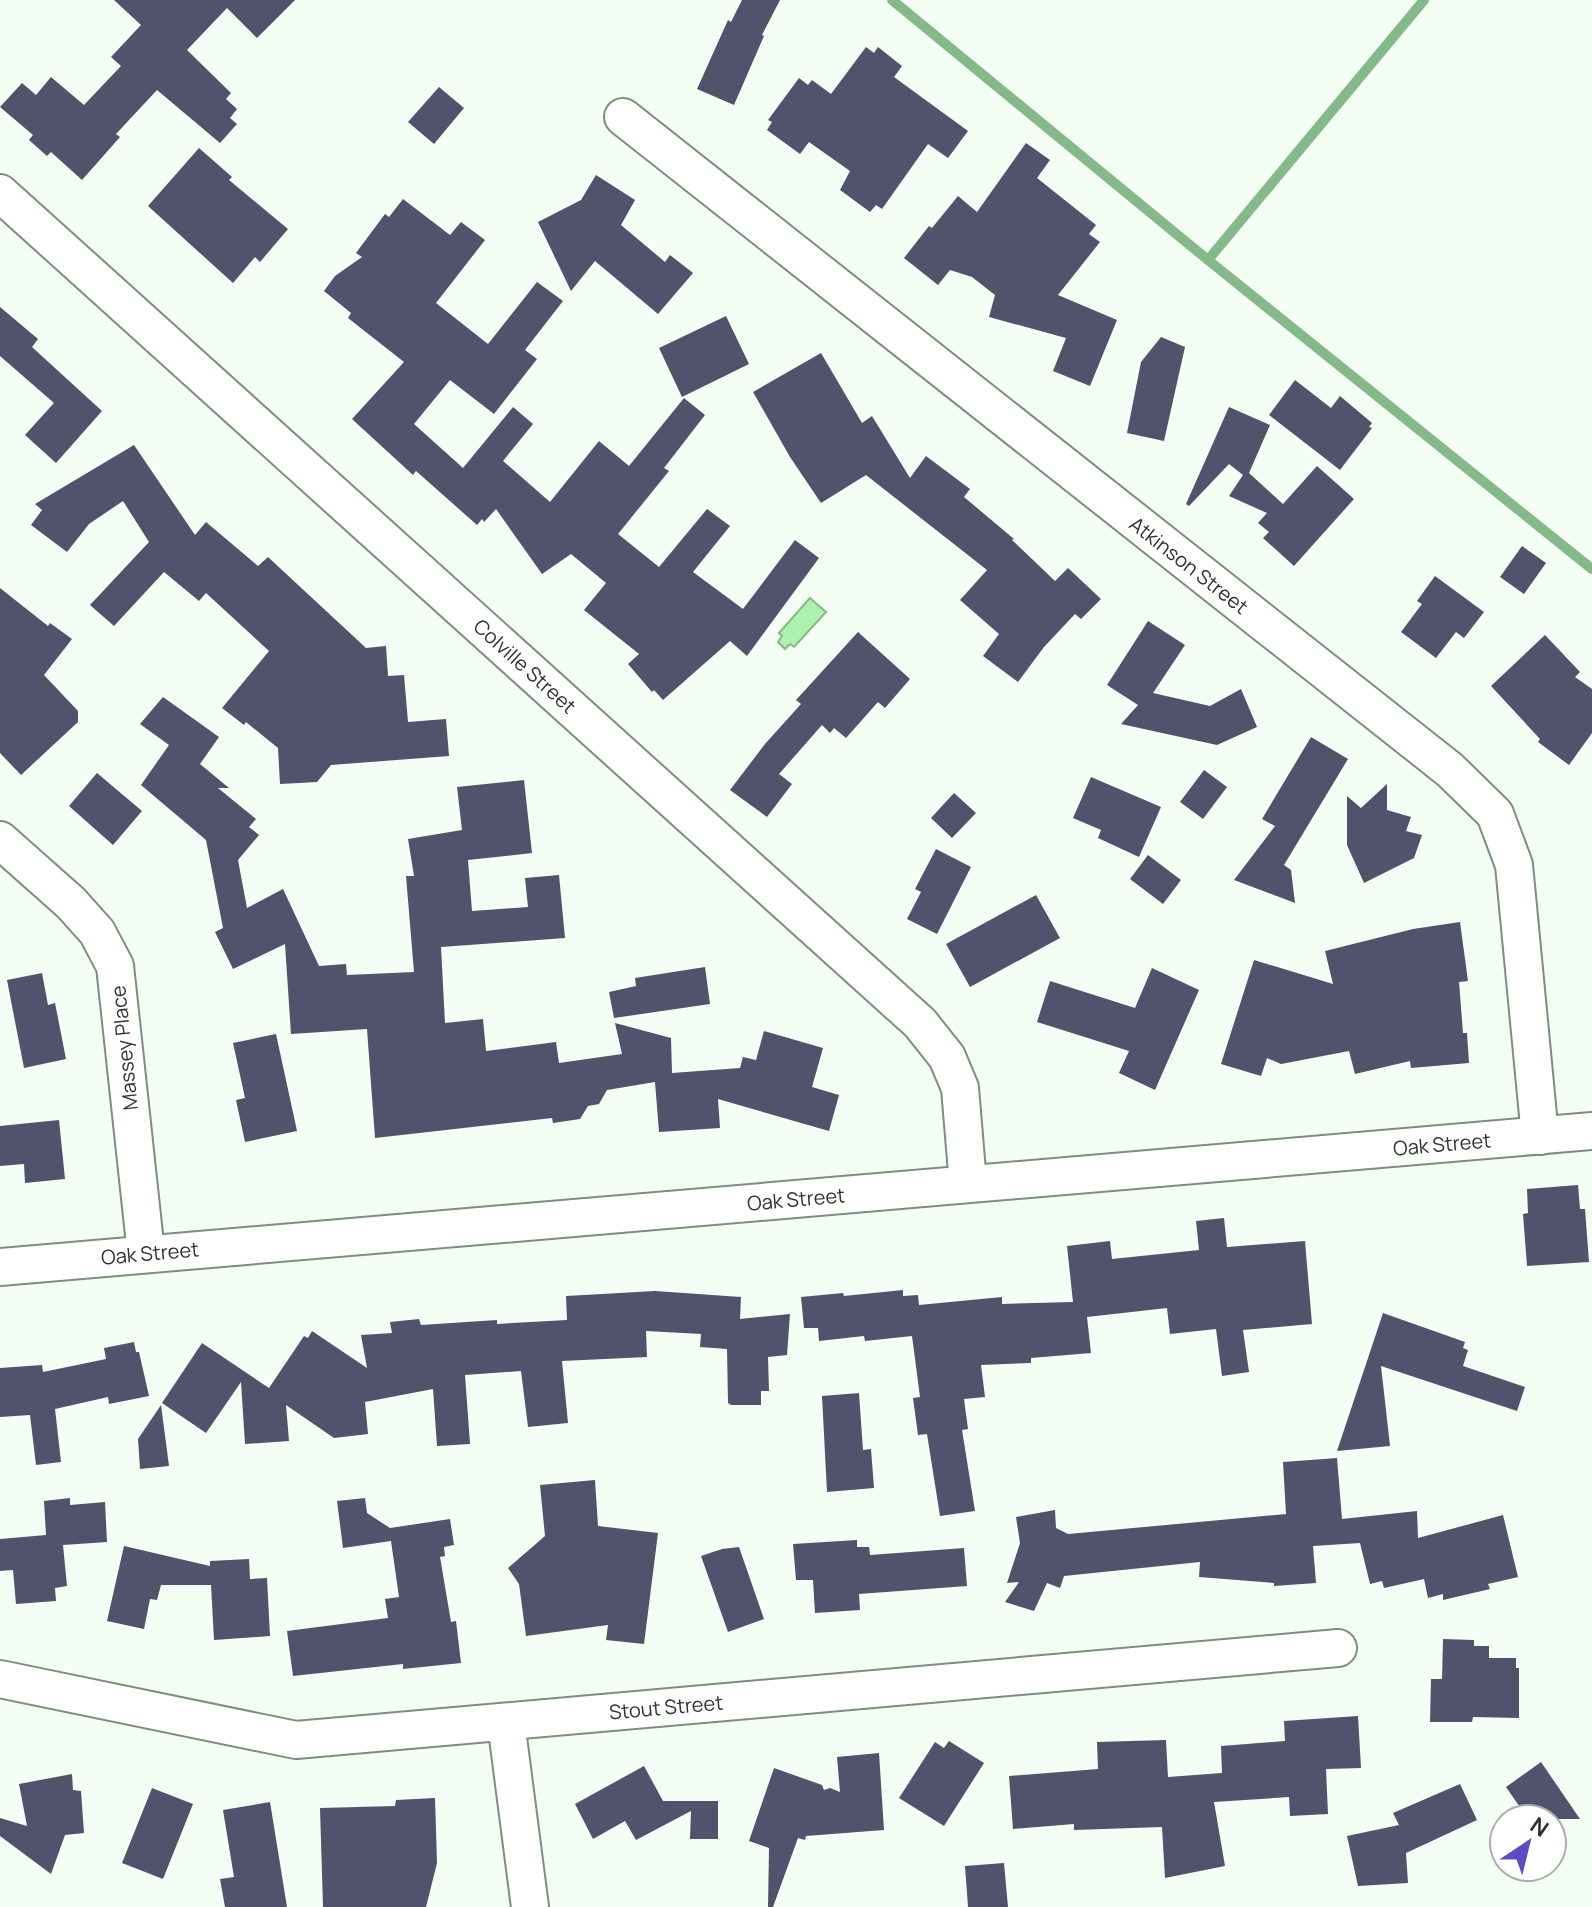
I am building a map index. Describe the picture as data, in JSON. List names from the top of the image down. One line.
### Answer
{"streets":{"street":["Atkinson Street","Colville Street","Massey Place","Oak Street","Stout Street"]},"crossings":[["Atkinson Street","Oak Street"],["Colville Street","Oak Street"],["Massey Place","Oak Street"]],"north":"top right"}
